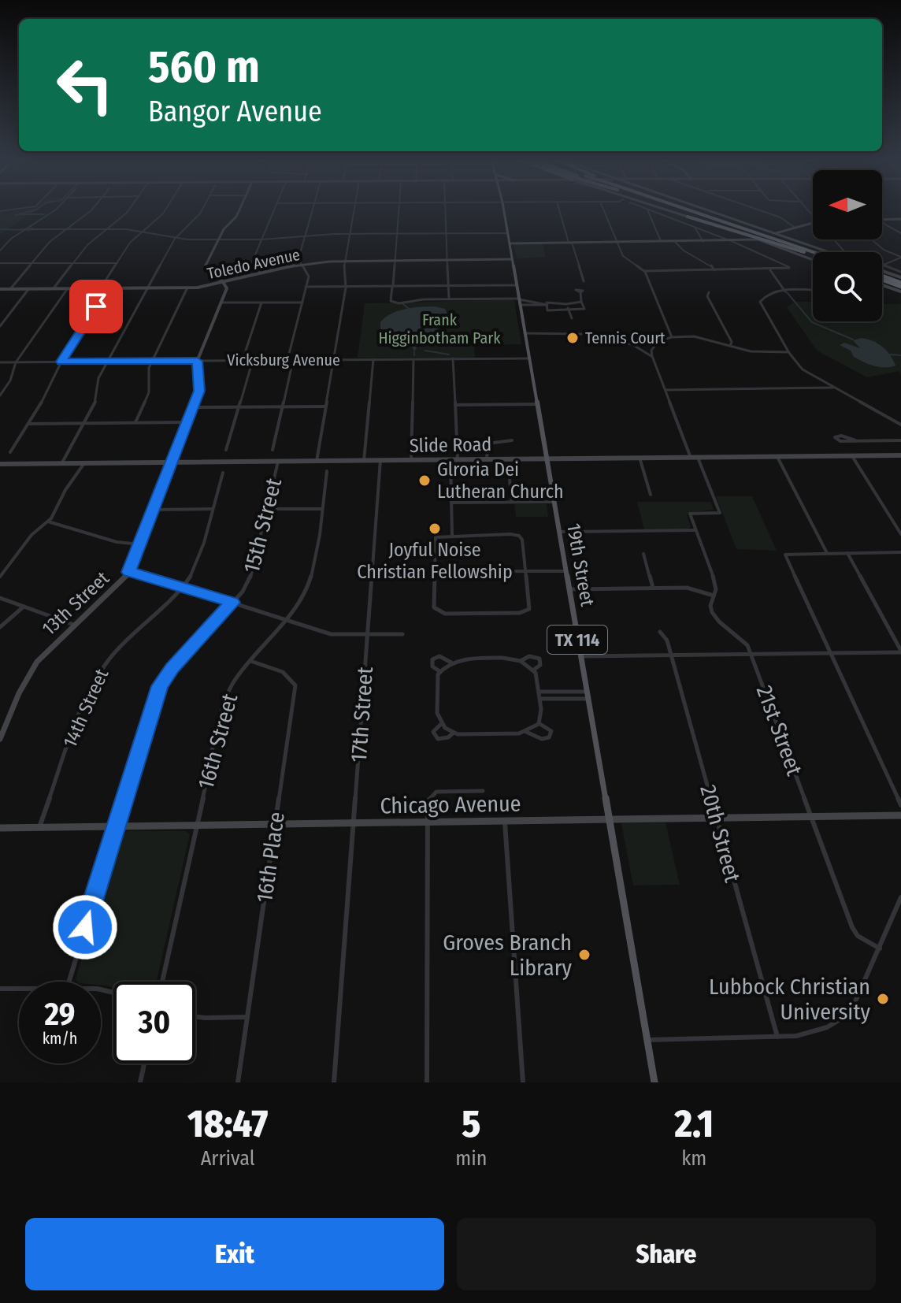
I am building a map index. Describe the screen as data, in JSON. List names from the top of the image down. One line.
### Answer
{"streets":{"main road":["Toledo Avenue","Slide Road","19th Street","13th Street","TX 114","Chicago Avenue"],"street":["Vicksburg Avenue","15th Street","14th Street","17th Street","21st Street","16th Street","20th Street","16th Place"]},"crossings":[["Toledo Avenue","19th Street"],["Toledo Avenue","13th Street"],["Vicksburg Avenue","19th Street"],["Vicksburg Avenue","13th Street"],["Slide Road","15th Street"],["Slide Road","19th Street"],["Slide Road","13th Street"],["Slide Road","17th Street"],["Slide Road","21st Street"],["15th Street","Chicago Avenue"],["19th Street","Chicago Avenue"],["14th Street","Chicago Avenue"],["17th Street","Chicago Avenue"],["21st Street","Chicago Avenue"],["16th Street","Chicago Avenue"],["16th Street","16th Place"],["Chicago Avenue","20th Street"],["Chicago Avenue","16th Place"]],"parks":["Frank Higginbotham Park"],"places":["Tennis Court","Glroria Dei Lutheran Church","Joyful Noise Christian Fellowship","Groves Branch Library","Lubbock Christian University"],"north":"left","page":{"turn":["560 m","Bangor Avenue"],"speed":"29 km/h","limit":"30","eta":["18:47","Arrival","5","min","2.1","km"],"buttons":["Exit","Share"]}}
